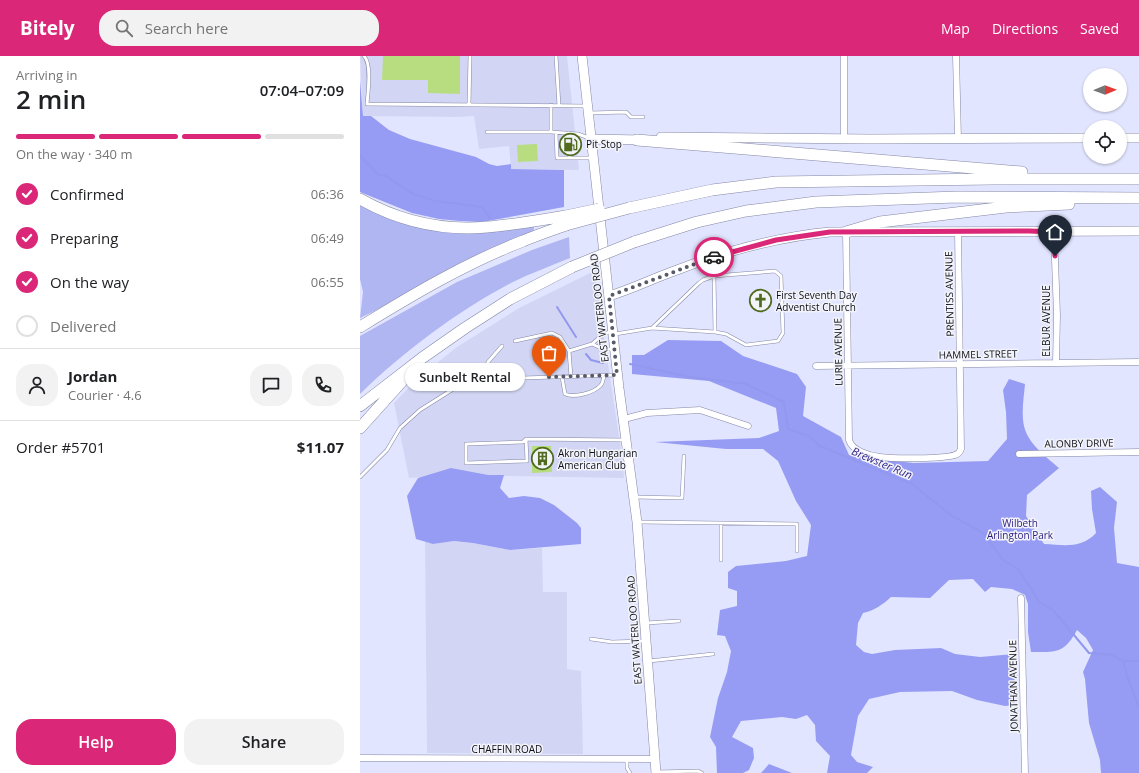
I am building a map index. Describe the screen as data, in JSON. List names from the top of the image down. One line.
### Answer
{"streets":{"main road":["EAST WATERLOO ROAD"],"street":["PRENTISS AVENUE","ELBUR AVENUE","LURIE AVENUE","HAMMEL STREET","ALONBY DRIVE","JONATHAN AVENUE","CHAFFIN ROAD"]},"crossings":[["PRENTISS AVENUE","LURIE AVENUE"],["PRENTISS AVENUE","HAMMEL STREET"],["EAST WATERLOO ROAD","CHAFFIN ROAD"],["ELBUR AVENUE","HAMMEL STREET"],["LURIE AVENUE","HAMMEL STREET"]],"water":["Brewster Run"],"parks":["Wilbeth Arlington Park"],"places":{"fuel station":["Pit Stop"],"church":["First Seventh Day Adventist Church"],"other":["Sunbelt Rental"],"building":["Akron Hungarian American Club"]},"north":"right","page":{"header":"Bitely","search":"Search here","nav":["Map","Directions","Saved"],"heading":["2 min","Arriving in","07:04–07:09"],"panel":["Jordan","Courier · 4.6","Order #5701","$11.07"],"bar":"On the way · 340 m","list":[["Confirmed","06:36"],["Preparing","06:49"],["On the way","06:55"],"Delivered"],"bubble":"Sunbelt Rental","buttons":["Help","Share"]}}
